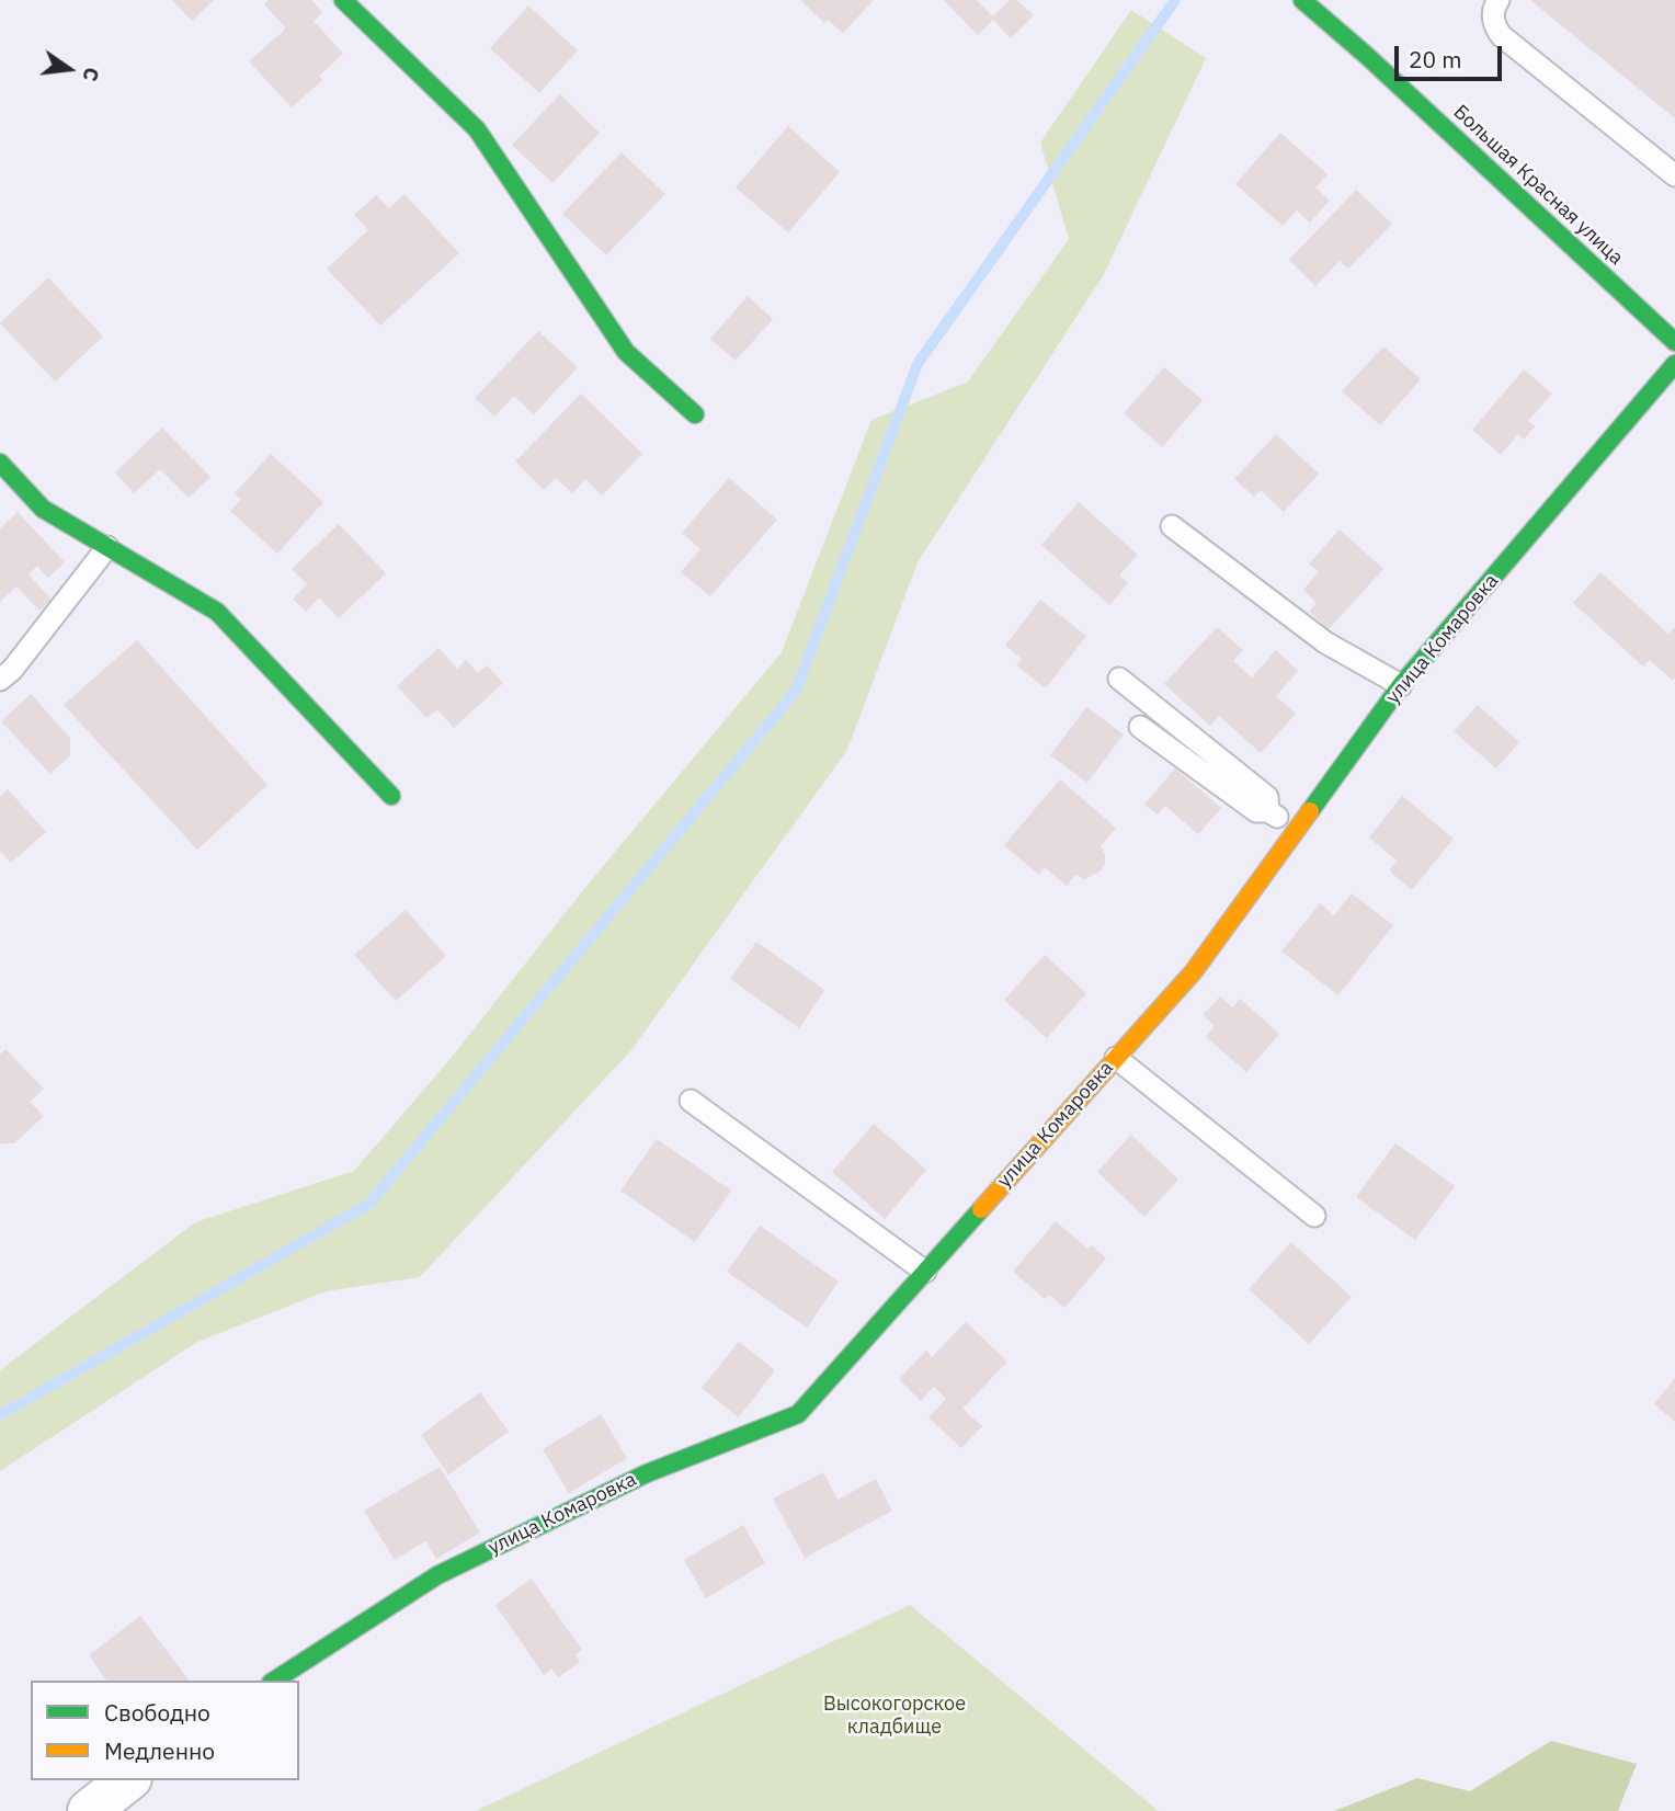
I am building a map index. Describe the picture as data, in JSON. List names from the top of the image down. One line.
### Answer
{"streets":{"street":["Большая Красная улица","улица Комаровка"]},"parks":["Высокогорское кладбище"],"legend":["Свободно","Медленно"],"scale_bar":"20 m","north":"right"}
